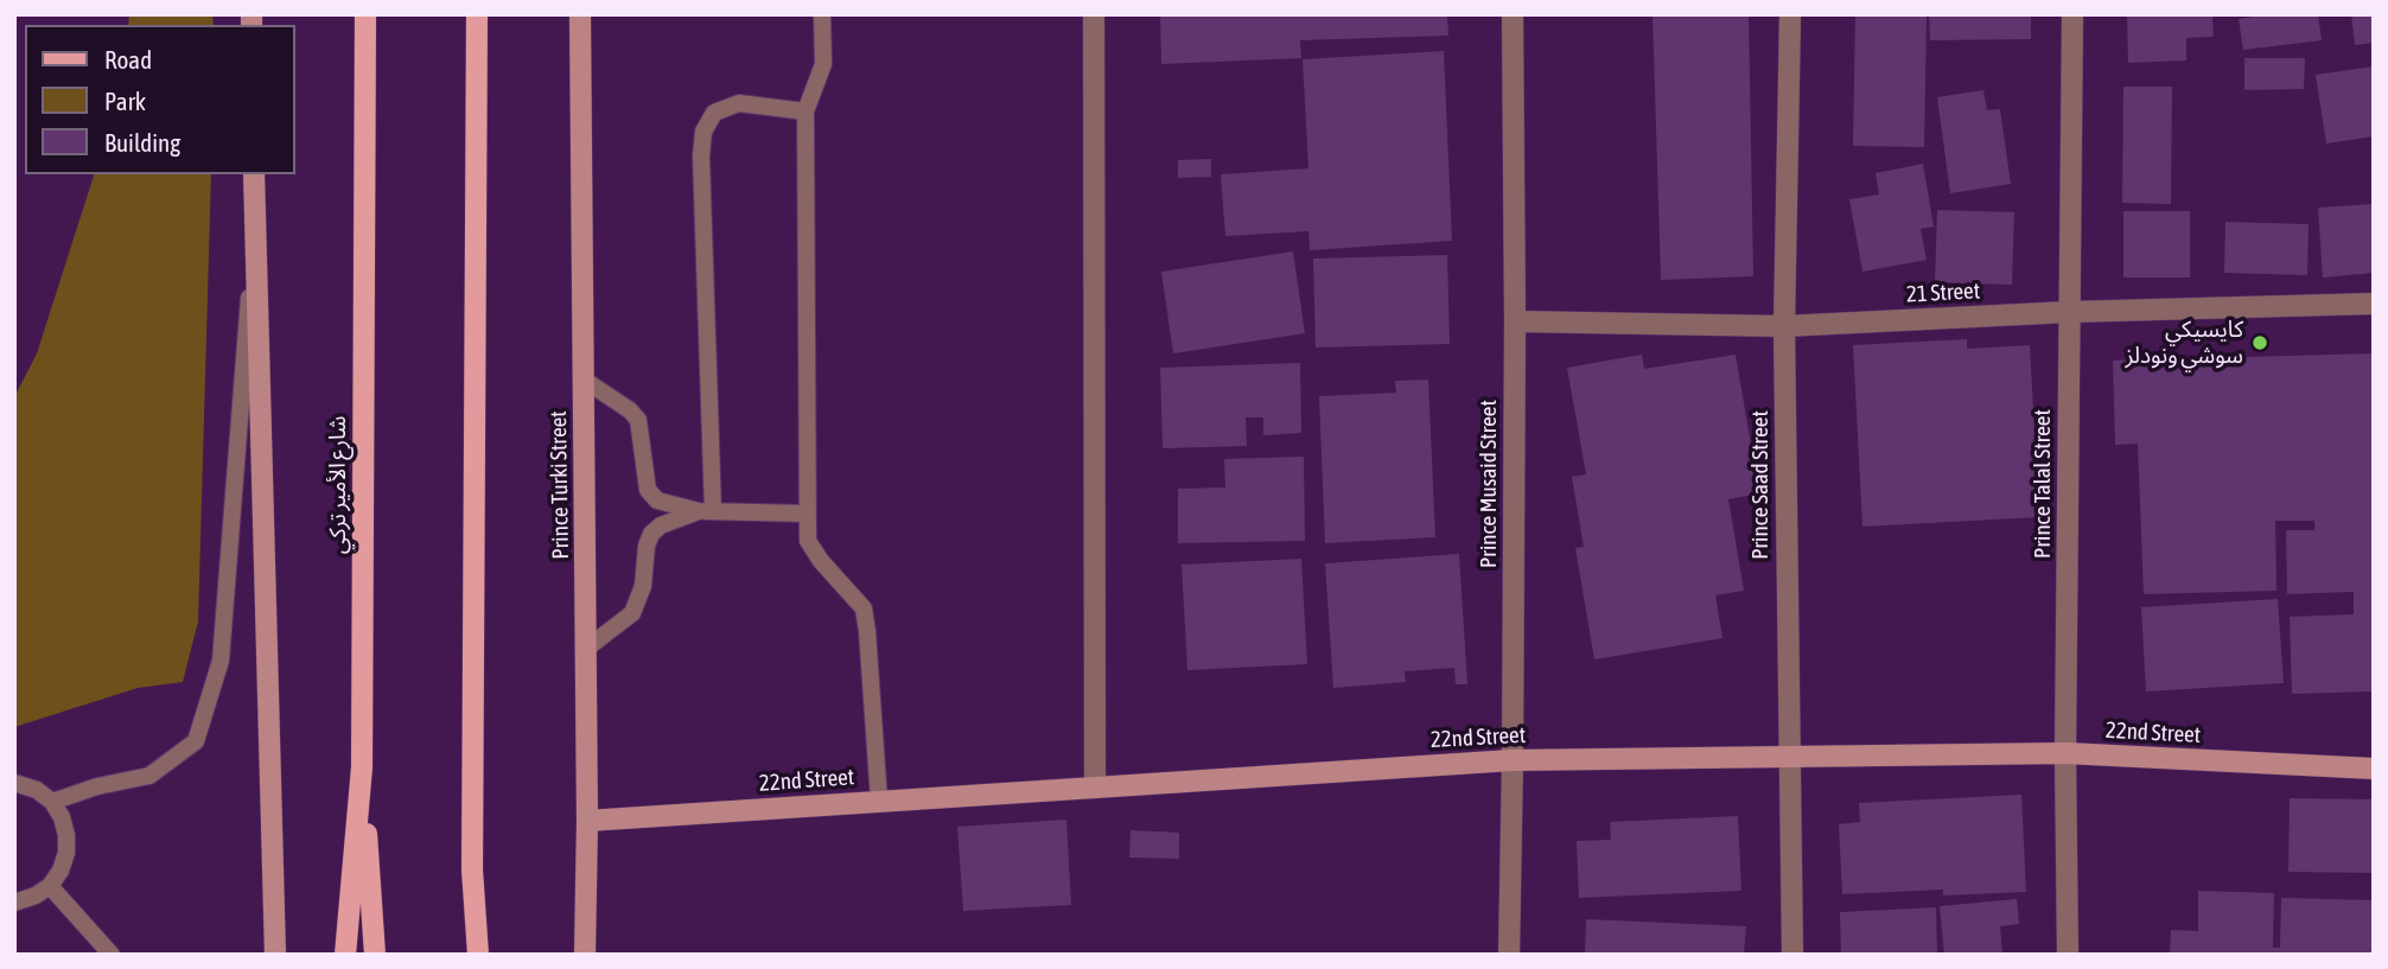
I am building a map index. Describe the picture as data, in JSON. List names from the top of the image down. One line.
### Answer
{"streets":{"main road":["شارع الأمير تركي"],"street":["21 Street","Prince Musaid Street","Prince Talal Street","Prince Turki Street","Prince Saad Street","22nd Street"]},"crossings":[["21 Street","Prince Musaid Street"],["21 Street","Prince Talal Street"],["21 Street","Prince Saad Street"],["Prince Musaid Street","22nd Street"],["Prince Talal Street","22nd Street"],["Prince Turki Street","22nd Street"],["Prince Saad Street","22nd Street"]],"places":["كايسيكي سوشي ونودلز"],"legend":["Road","Park","Building"]}
